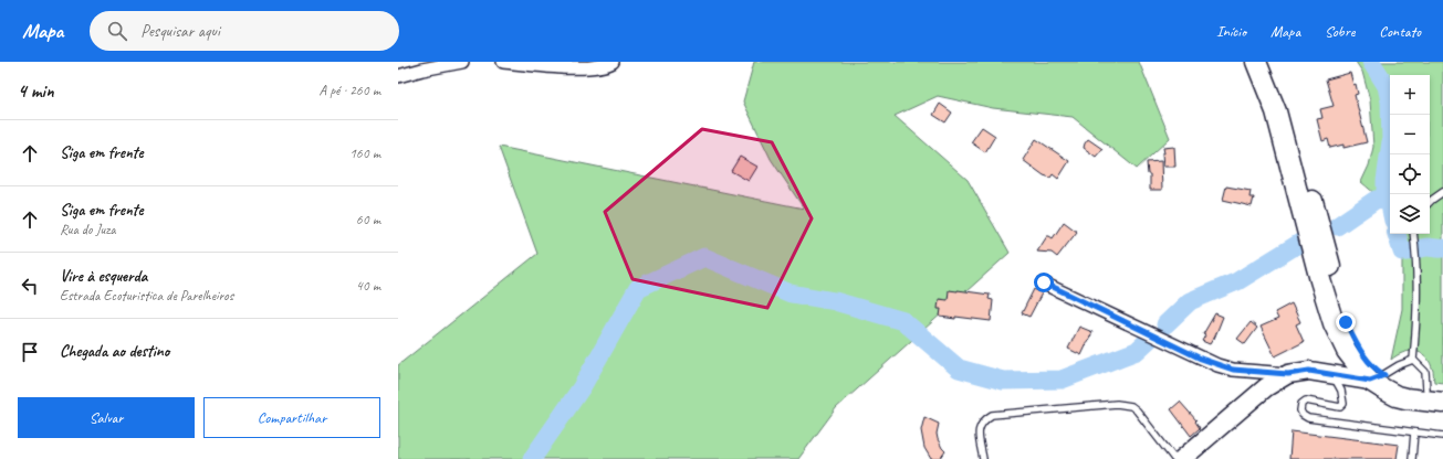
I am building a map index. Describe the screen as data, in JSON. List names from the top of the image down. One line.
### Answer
{"page":{"header":"Mapa","search":"Pesquisar aqui","nav":["Início","Mapa","Sobre","Contato"],"heading":["4 min","A pé · 260 m"],"map_buttons":["+","−"],"list":[["Siga em frente","160 m"],["Siga em frente","Rua do Juza","60 m"],["Vire à esquerda","Estrada Ecoturistica de Parelheiros","40 m"],"Chegada ao destino"],"buttons":["Salvar","Compartilhar"]}}
